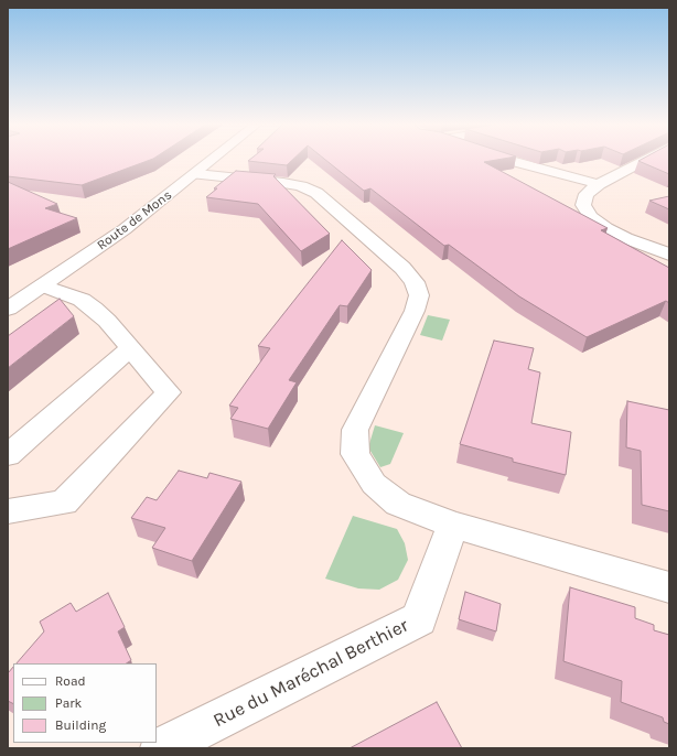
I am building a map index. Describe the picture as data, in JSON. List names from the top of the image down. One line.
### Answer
{"streets":{"street":["Route de Mons","Rue du Maréchal Berthier"]},"legend":["Road","Park","Building"]}
